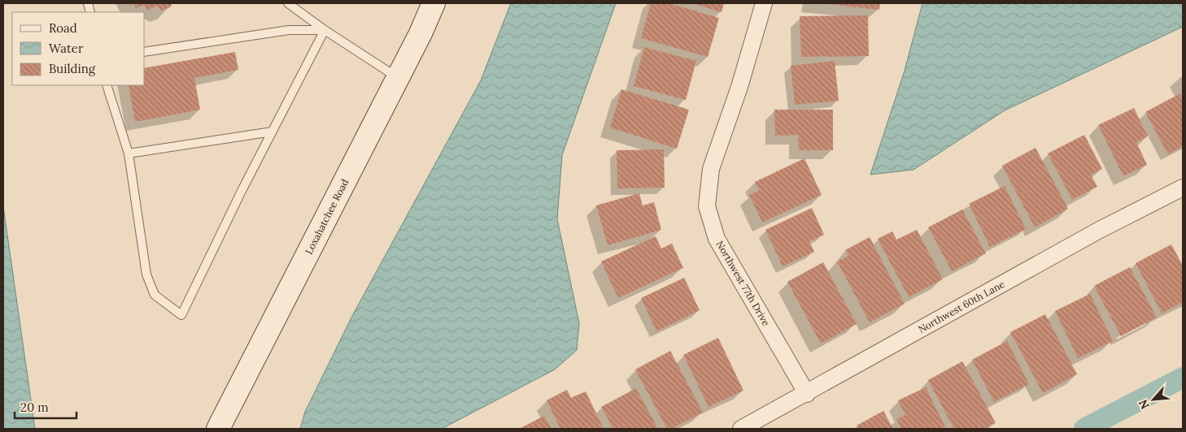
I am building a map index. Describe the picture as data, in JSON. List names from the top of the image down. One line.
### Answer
{"streets":{"main road":["Loxahatchee Road"],"street":["Northwest 77th Drive","Northwest 60th Lane"]},"crossings":[["Northwest 77th Drive","Northwest 60th Lane"]],"legend":["Road","Water","Building"],"scale_bar":"20 m","north":"bottom left"}
